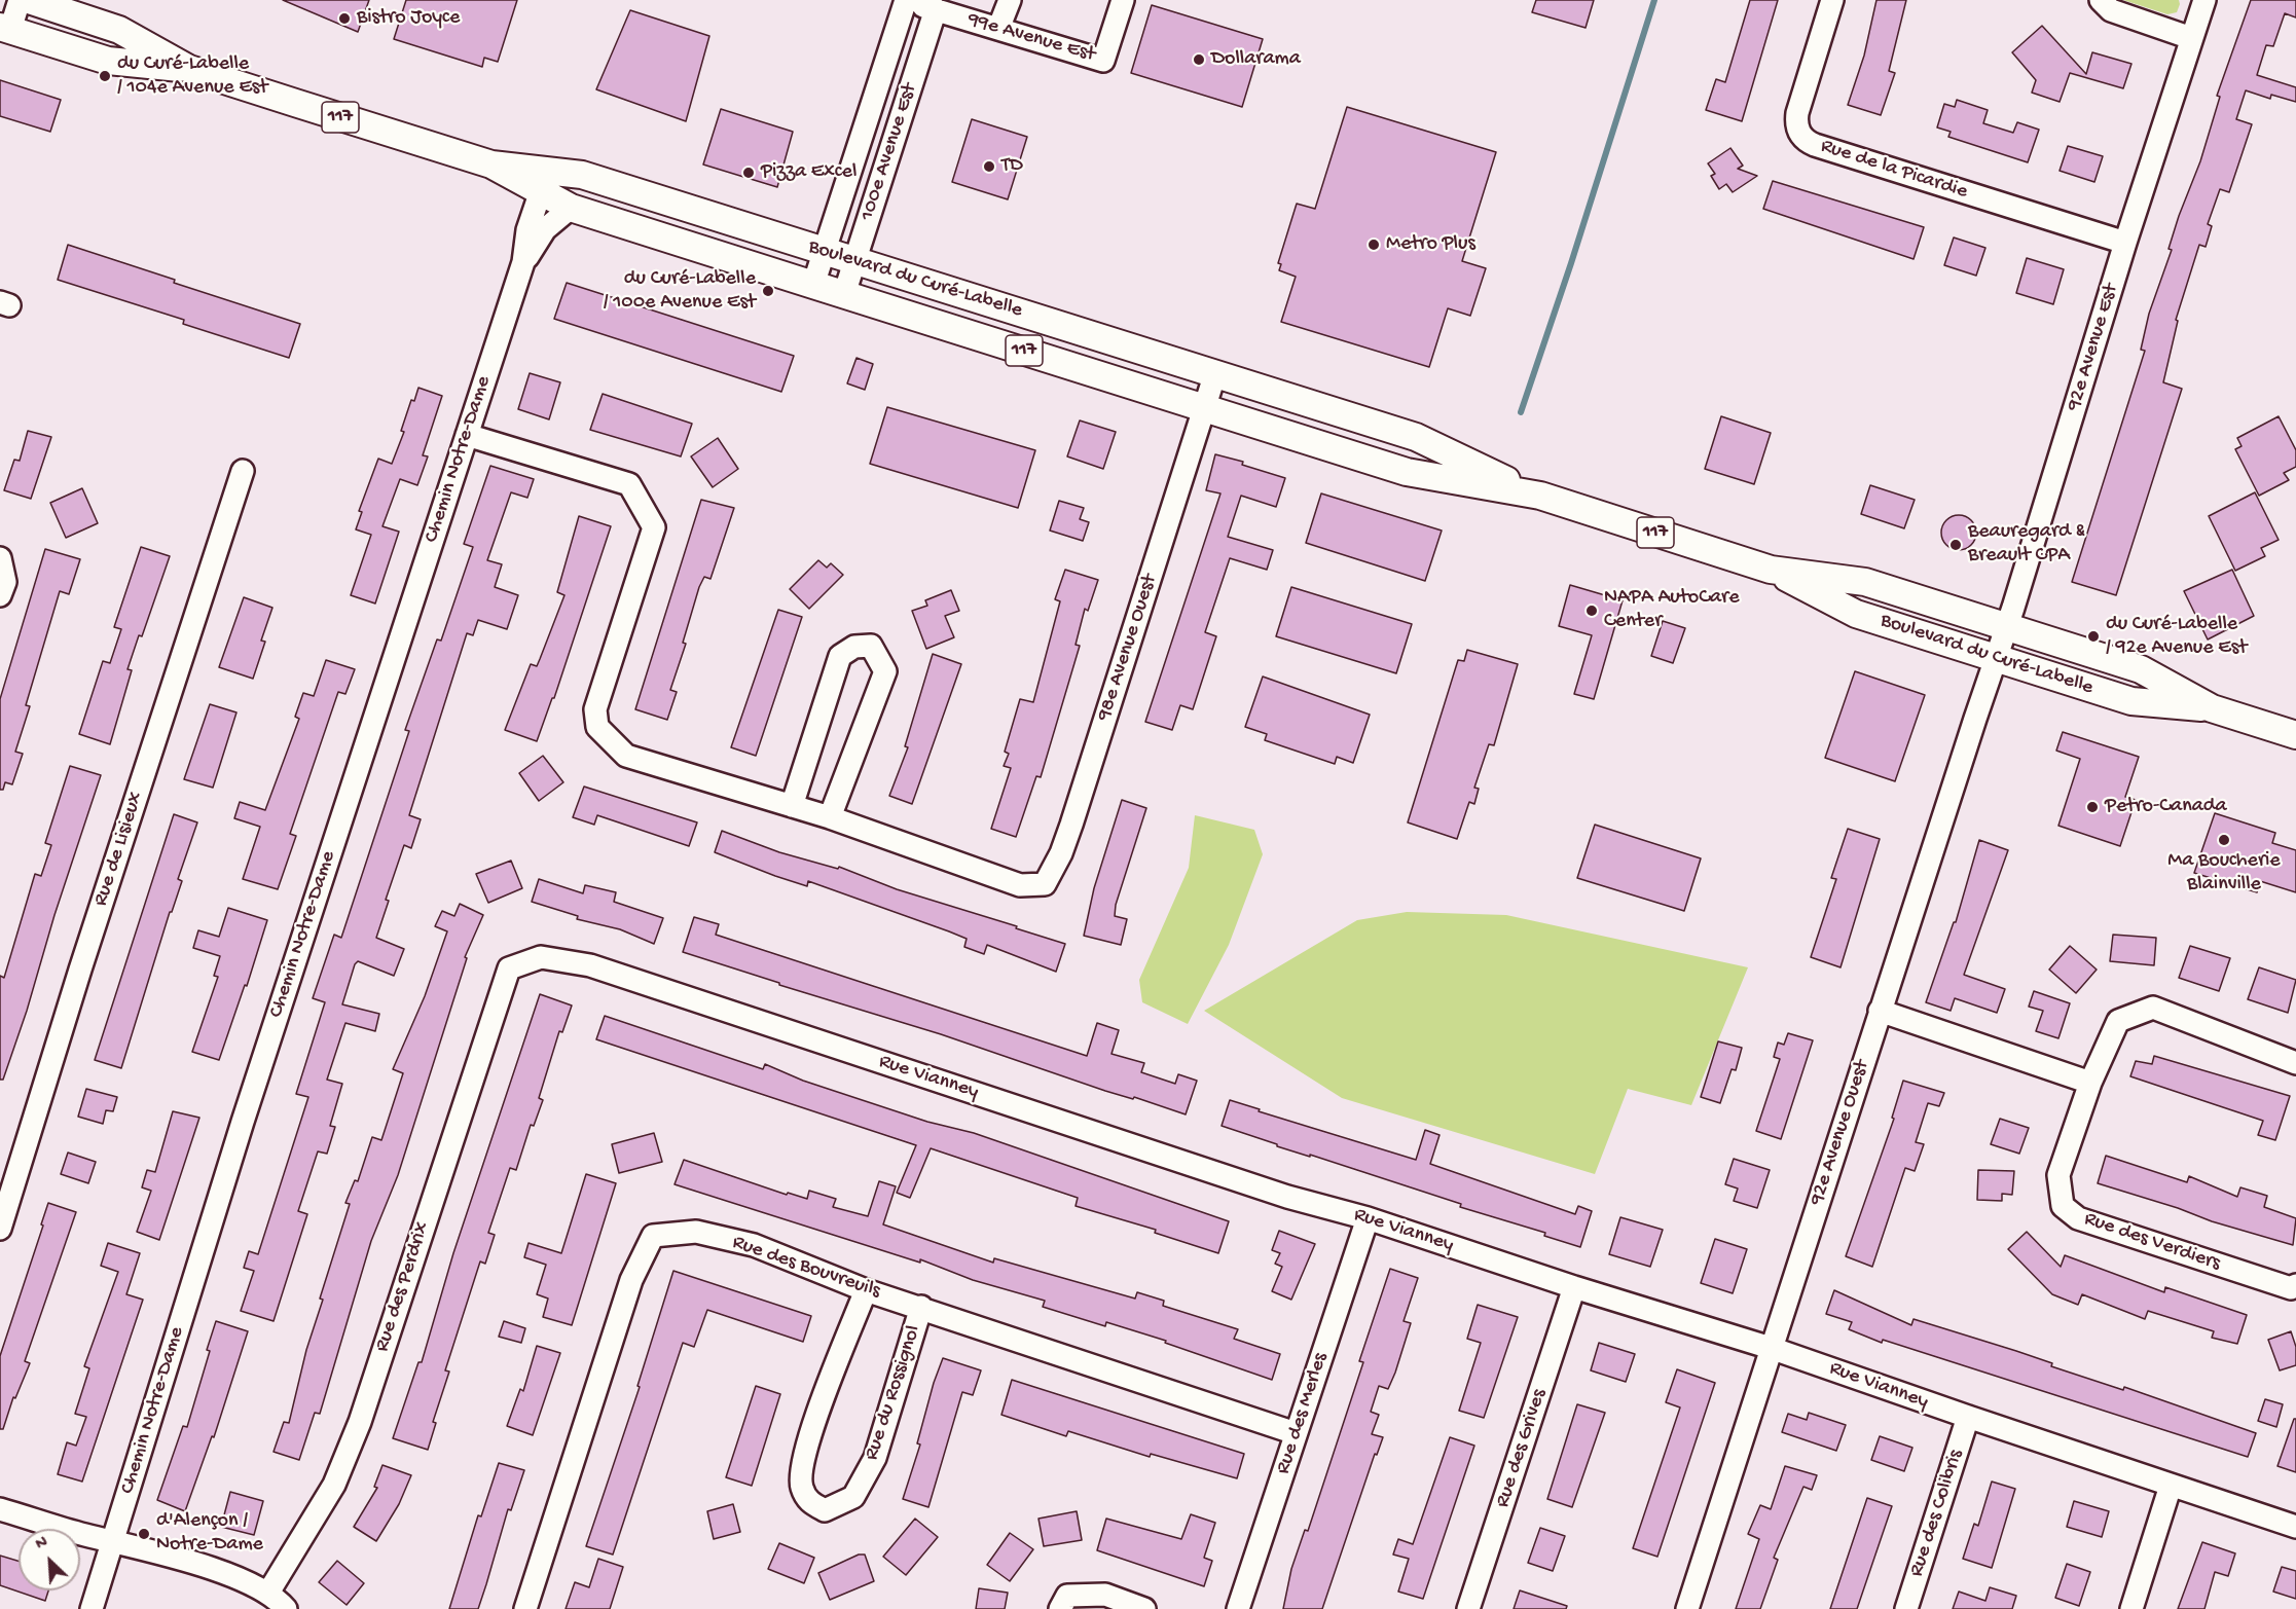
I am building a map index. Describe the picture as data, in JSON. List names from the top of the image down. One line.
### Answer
{"streets":{"main road":["117","Boulevard du Curé-Labelle"],"street":["99e Avenue Est","100e Avenue Est","Rue de la Picardie","92e Avenue Est","Chemin Notre-Dame","98e Avenue Ouest","Rue de Lisieux","Rue Vianney","92e Avenue Ouest","Rue des Verdiers","Rue des Bouvreuils","Rue des Perdrix","Rue du Rossignol","Rue des Merles","Rue des Grives","Rue des Colibris"]},"crossings":[["99e Avenue Est","100e Avenue Est"],["100e Avenue Est","Boulevard du Curé-Labelle"],["Rue de la Picardie","92e Avenue Est"],["Boulevard du Curé-Labelle","92e Avenue Est"],["Boulevard du Curé-Labelle","Chemin Notre-Dame"],["Boulevard du Curé-Labelle","98e Avenue Ouest"],["Boulevard du Curé-Labelle","92e Avenue Ouest"],["92e Avenue Est","92e Avenue Ouest"],["Rue Vianney","92e Avenue Ouest"],["Rue Vianney","Rue des Perdrix"],["Rue Vianney","Rue des Merles"],["Rue Vianney","Rue des Grives"],["Rue Vianney","Rue des Colibris"],["Rue des Bouvreuils","Rue du Rossignol"],["Rue des Bouvreuils","Rue des Merles"]],"places":["Bistro Joyce","Dollarama","du Curé-Labelle / 104e Avenue Est","TD","Pizza Excel","Metro Plus","du Curé-Labelle / 100e Avenue Est","Beauregard & Breault CPA","NAPA AutoCare Center","du Curé-Labelle / 92e Avenue Est","Petro-Canada","Ma Boucherie Blainville","d'Alençon / Notre-Dame"],"north":"top left"}
